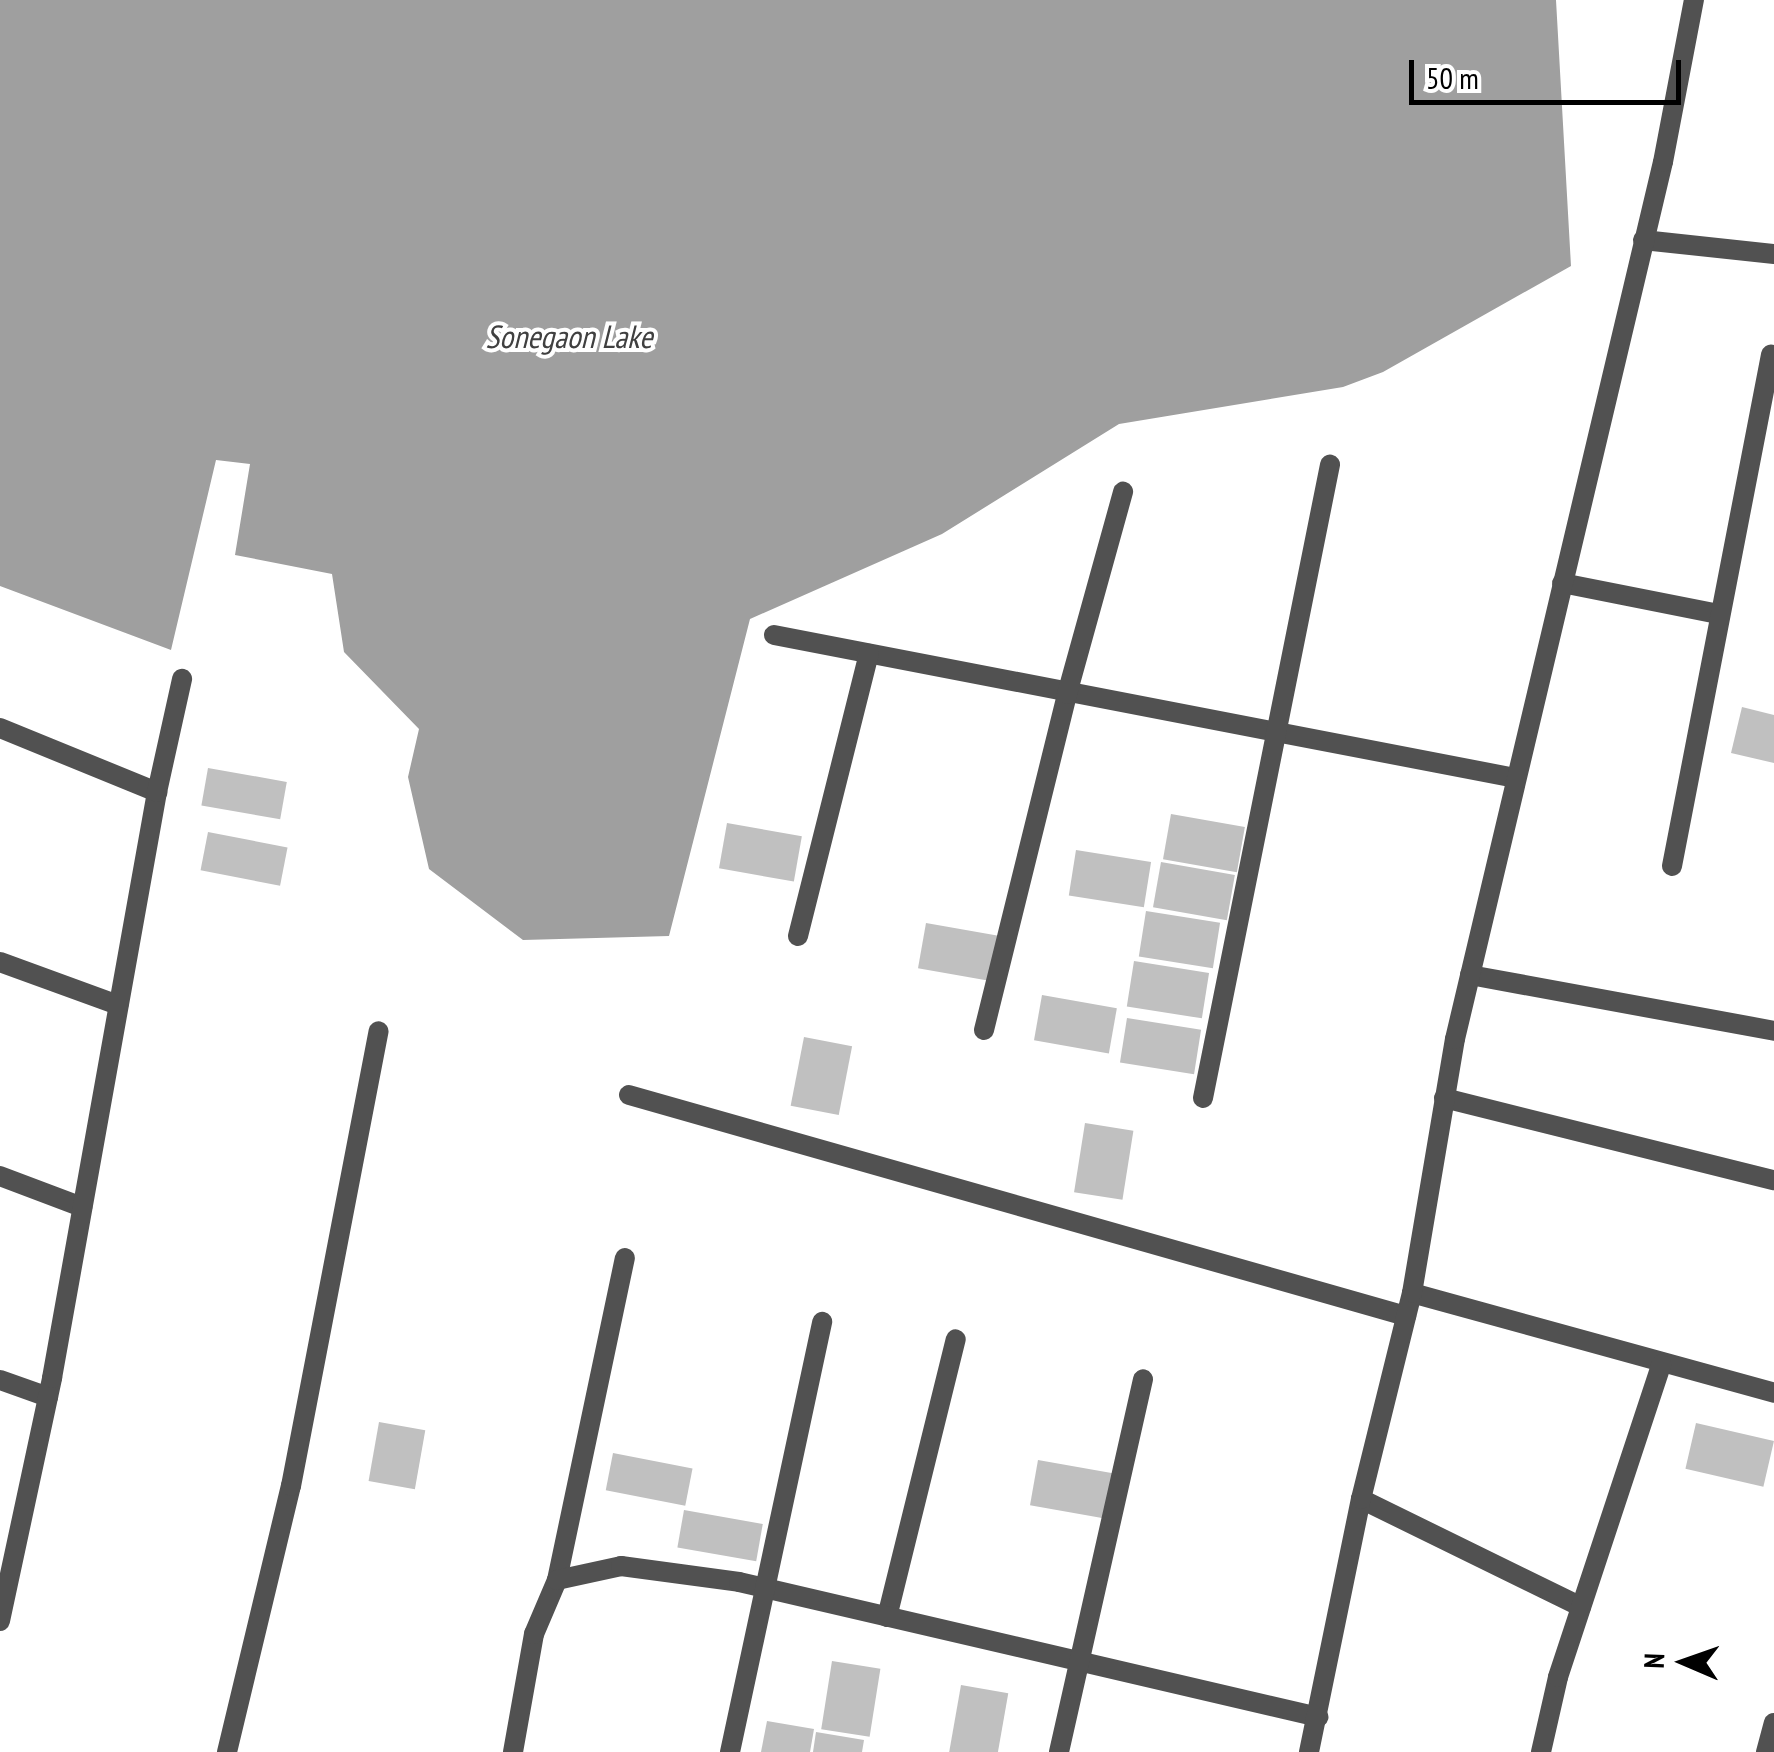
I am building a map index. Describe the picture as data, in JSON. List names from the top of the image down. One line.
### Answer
{"water":["Sonegaon Lake"],"scale_bar":"50 m","north":"left"}
